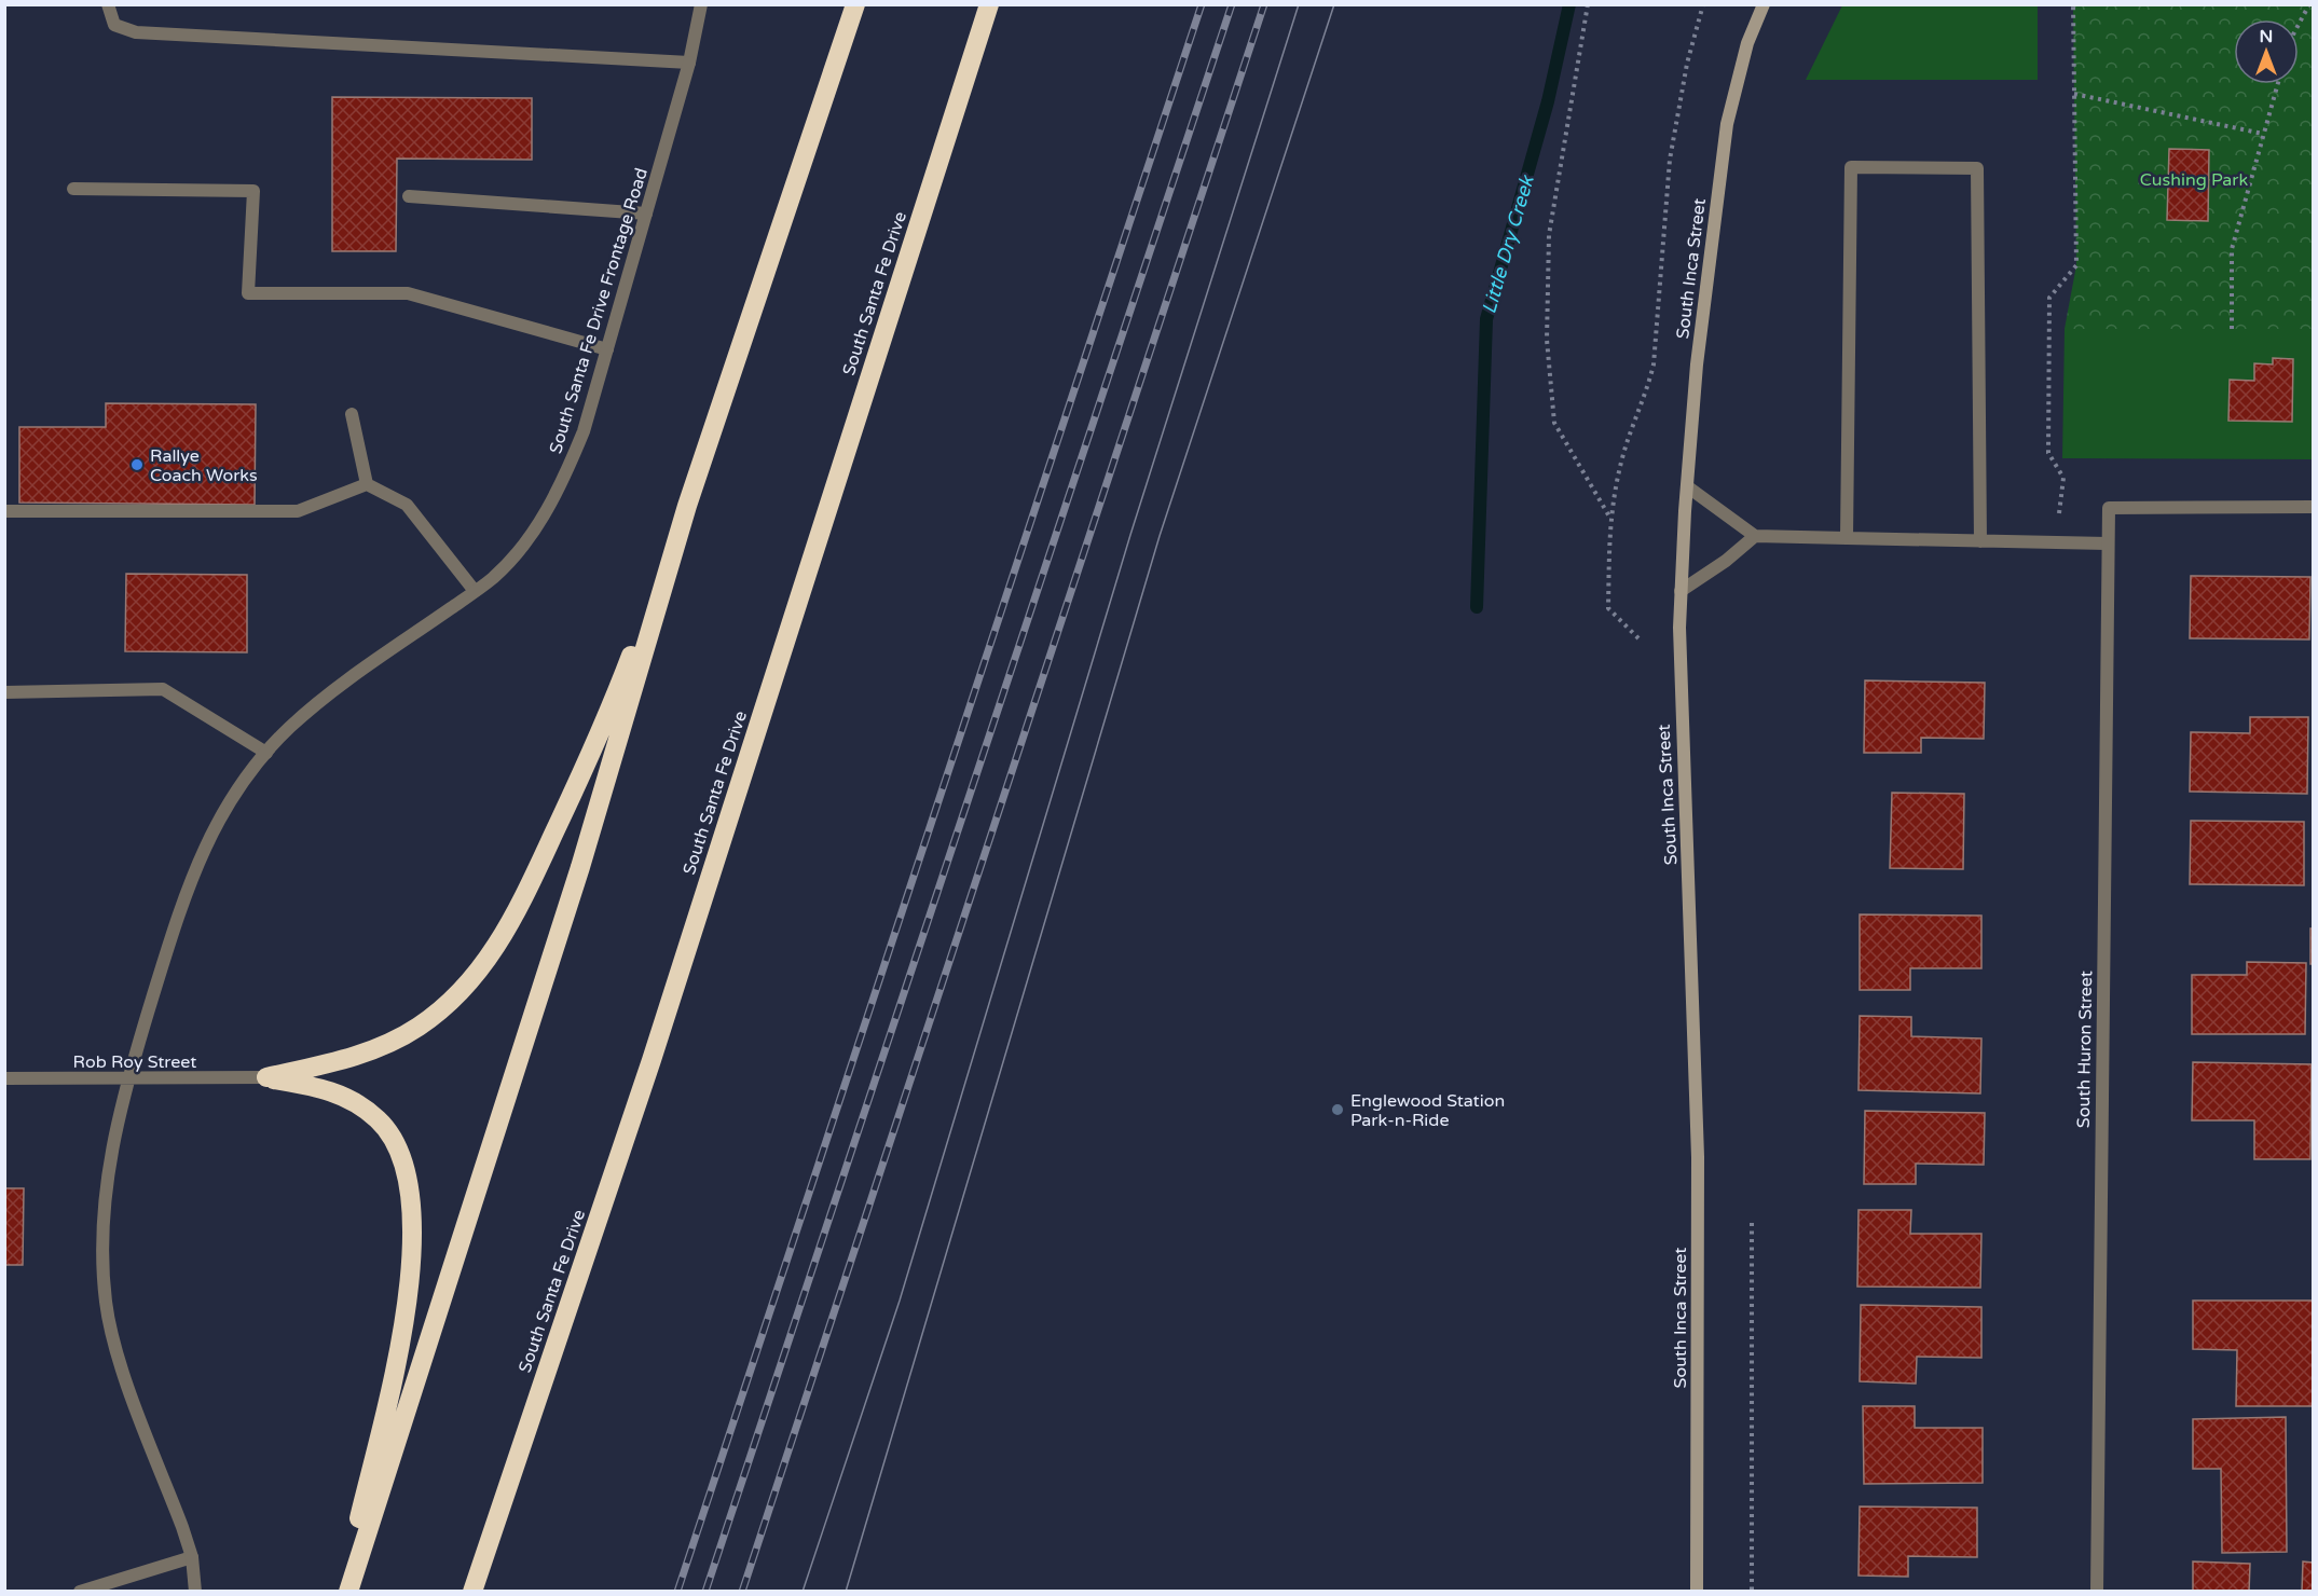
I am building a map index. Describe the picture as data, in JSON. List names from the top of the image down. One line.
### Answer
{"streets":{"highway":["South Santa Fe Drive"],"street":["South Inca Street","South Santa Fe Drive Frontage Road","South Huron Street","Rob Roy Street"]},"crossings":[["South Santa Fe Drive Frontage Road","Rob Roy Street"]],"water":["Little Dry Creek"],"parks":["Cushing Park"],"places":["Rallye Coach Works","Englewood Station Park-n-Ride"],"north":"top"}
